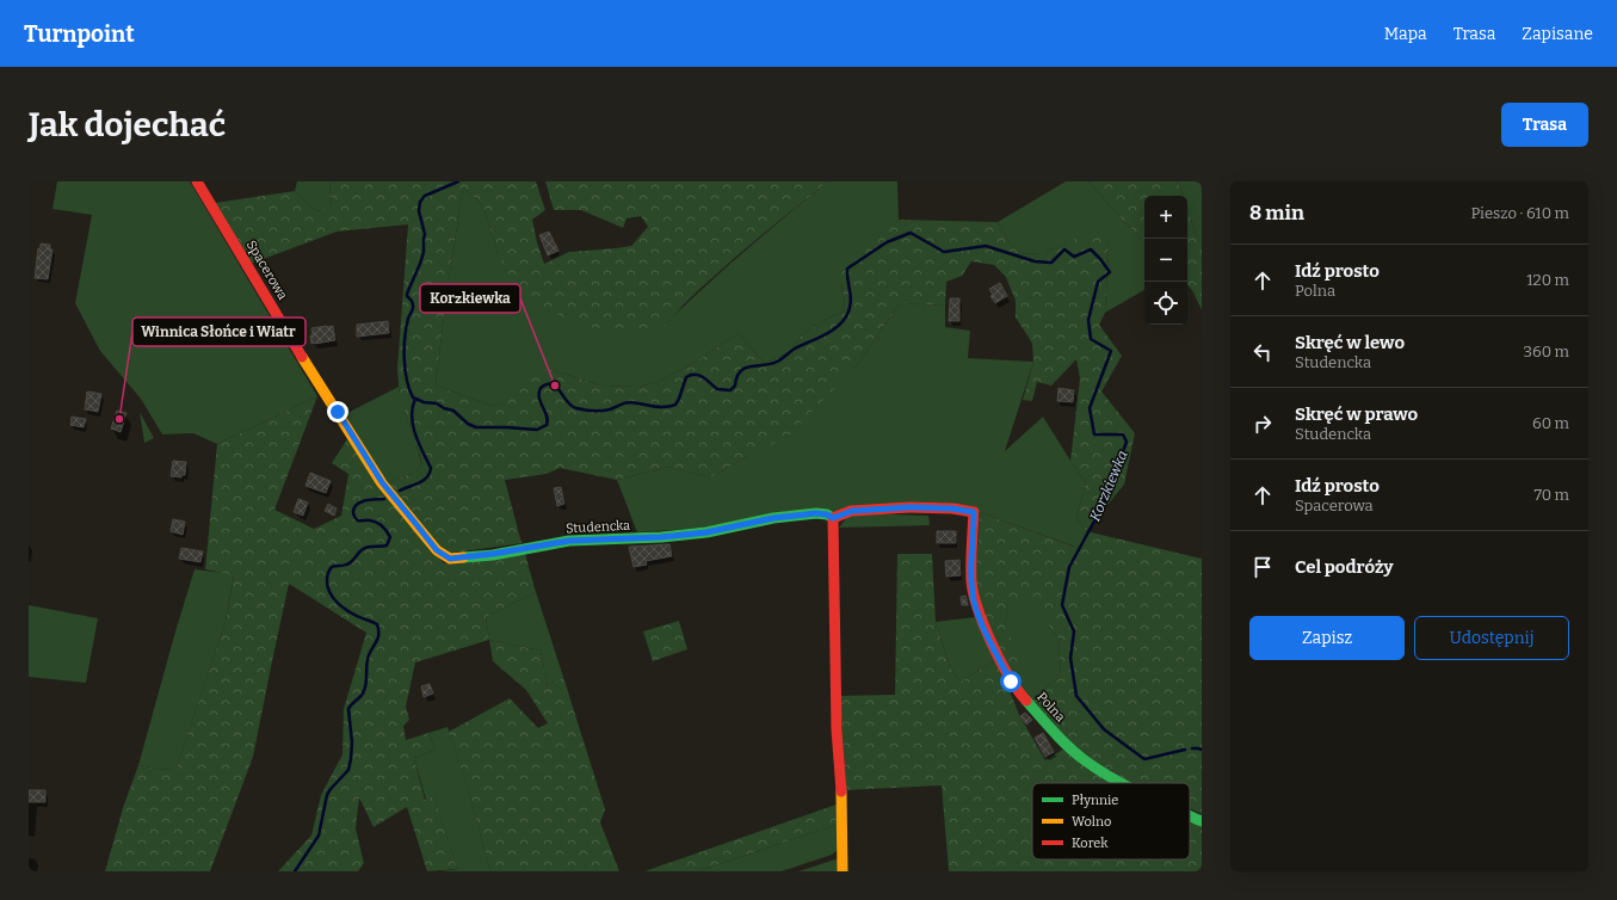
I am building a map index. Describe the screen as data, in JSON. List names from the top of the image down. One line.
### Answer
{"streets":{"street":["Spacerowa","Studencka","Polna"]},"crossings":[["Spacerowa","Studencka"],["Studencka","Polna"]],"water":["Korzkiewka"],"places":["Korzkiewka","Winnica Słońce i Wiatr"],"legend":["Płynnie","Wolno","Korek"],"page":{"header":"Turnpoint","nav":["Mapa","Trasa","Zapisane"],"buttons":["Trasa",["Zapisz","Udostępnij"]],"title":"Jak dojechać","heading":["8 min","Pieszo · 610 m"],"map_buttons":["+","−"],"list":[["Idź prosto","Polna","120 m"],["Skręć w lewo","Studencka","360 m"],["Skręć w prawo","Studencka","60 m"],["Idź prosto","Spacerowa","70 m"],"Cel podróży"]}}
